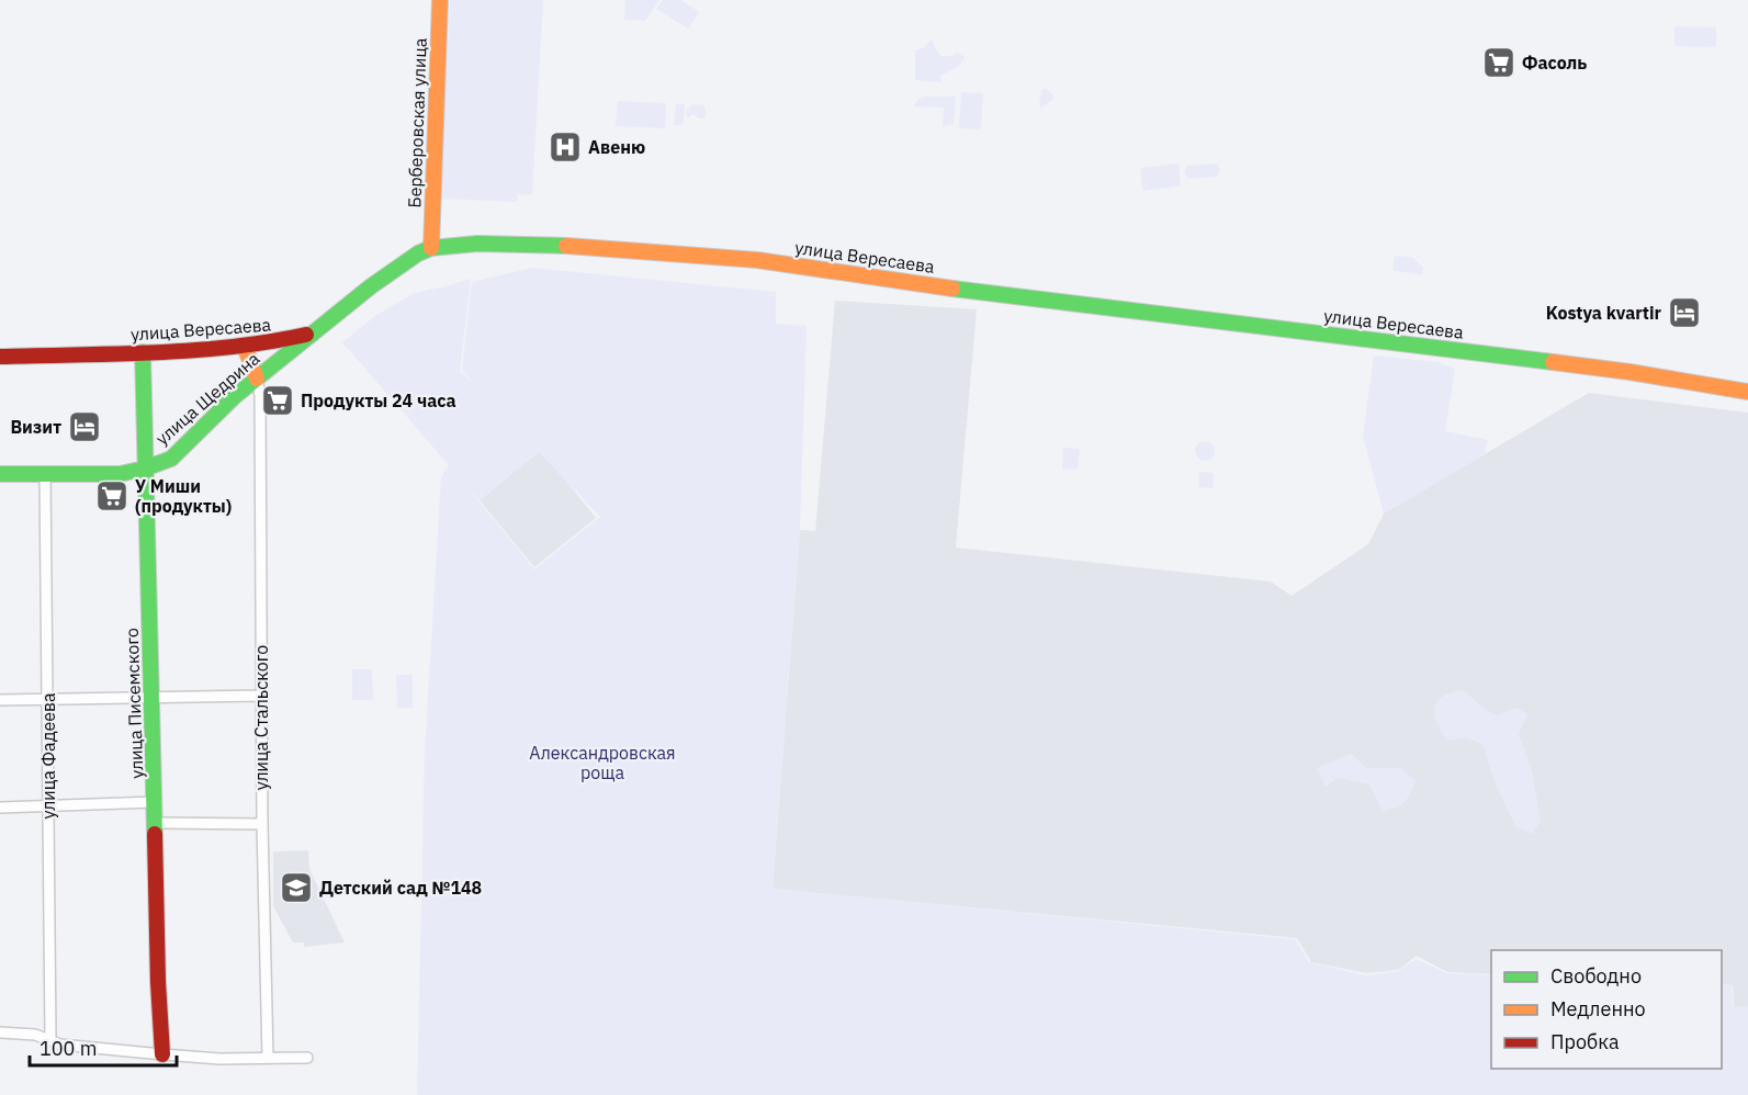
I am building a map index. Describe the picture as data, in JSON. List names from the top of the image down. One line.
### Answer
{"streets":{"main road":["Берберовская улица","улица Вересаева","улица Щедрина","улица Писемского"],"street":["улица Стальского","улица Фадеева"]},"crossings":[["Берберовская улица","улица Вересаева"],["улица Вересаева","улица Щедрина"],["улица Вересаева","улица Писемского"],["улица Щедрина","улица Писемского"],["улица Щедрина","улица Стальского"],["улица Щедрина","улица Фадеева"]],"parks":["Александровская роща"],"places":{"supermarket":["Фасоль","Продукты 24 часа","У Миши (продукты)"],"hospital":["Авеню"],"hotel":["Kostya kvartir","Визит"],"school or university":["Детский сад №148"]},"legend":["Свободно","Медленно","Пробка"],"scale_bar":"100 m"}
